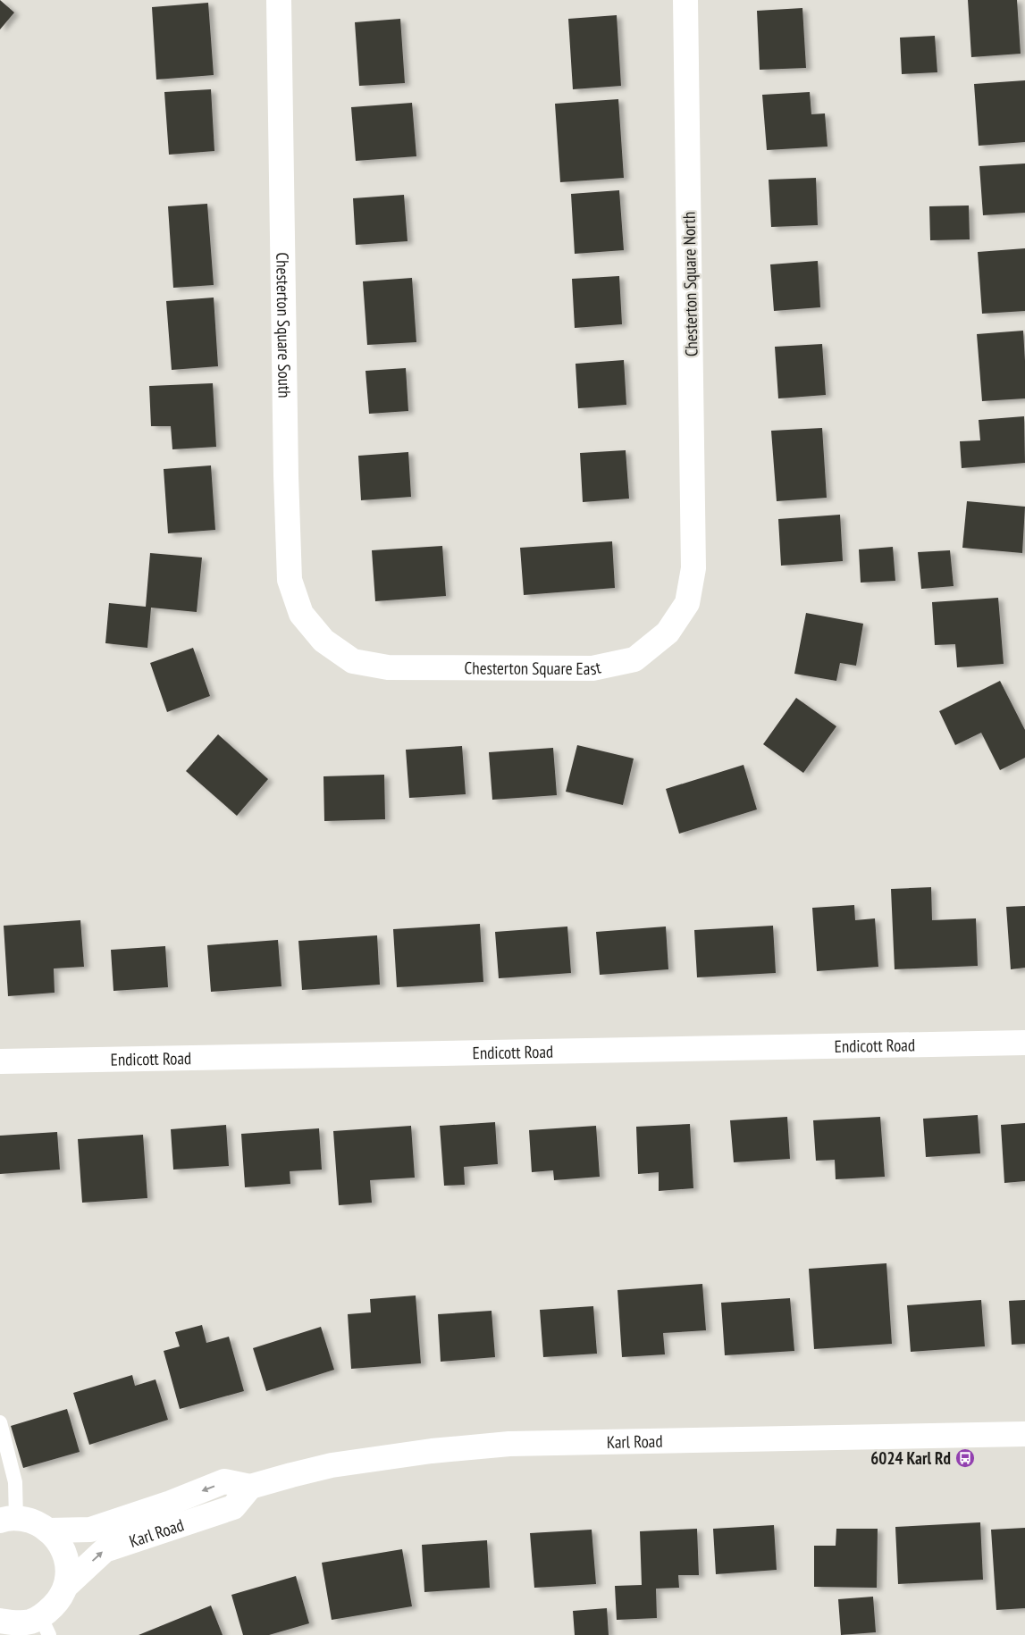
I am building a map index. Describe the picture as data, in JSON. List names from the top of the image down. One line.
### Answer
{"streets":{"street":["Chesterton Square North","Chesterton Square South","Chesterton Square East","Endicott Road","Karl Road"]},"crossings":[["Chesterton Square North","Chesterton Square East"],["Chesterton Square South","Chesterton Square East"]],"places":{"bus stop":["6024 Karl Rd"]}}
